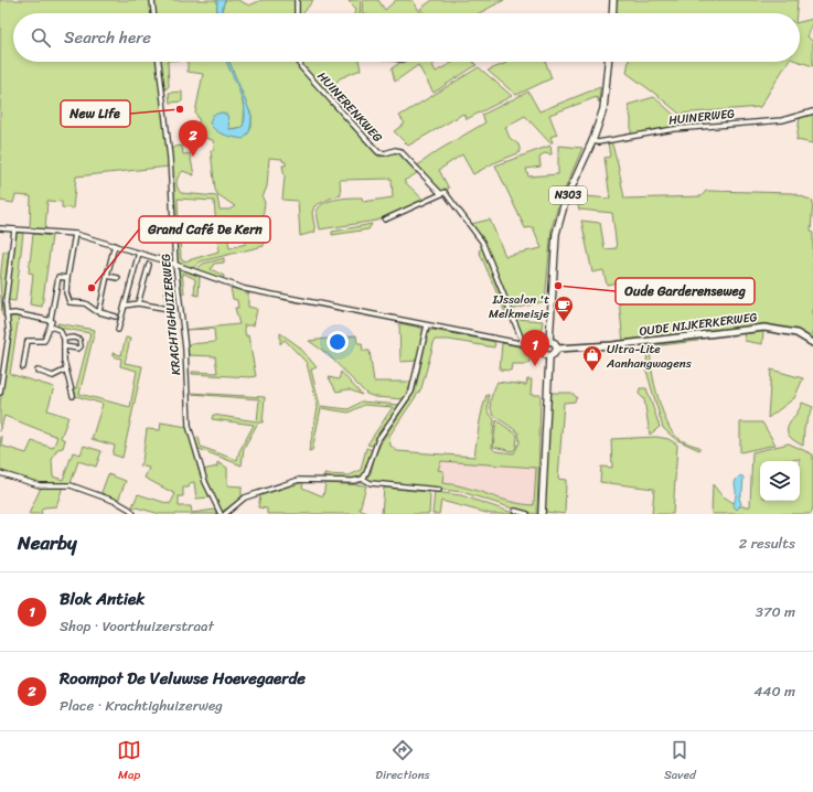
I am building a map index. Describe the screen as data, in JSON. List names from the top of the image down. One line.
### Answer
{"streets":{"main road":["N303"],"street":["HUINERENKWEG","HUINERWEG","KRACHTIGHUIZERWEG","OUDE NIJKERKERWEG"]},"crossings":[["HUINERWEG","N303"],["N303","OUDE NIJKERKERWEG"]],"places":{"other":["New Life","Oude Garderenseweg","Grand Café De Kern"],"cafe":["IJssalon 't Melkmeisje"],"shop":["Ultra-Lite Aanhangwagens"]},"page":{"search":"Search here","pins":["2","1"],"heading":["Nearby","2 results"],"list":[{"mark":"1","name":"Blok Antiek","note":"Shop · Voorthuizerstraat","value":"370 m"},{"mark":"2","name":"Roompot De Veluwse Hoevegaerde","note":"Place · Krachtighuizerweg","value":"440 m"}],"nav":["Map","Directions","Saved"]}}
